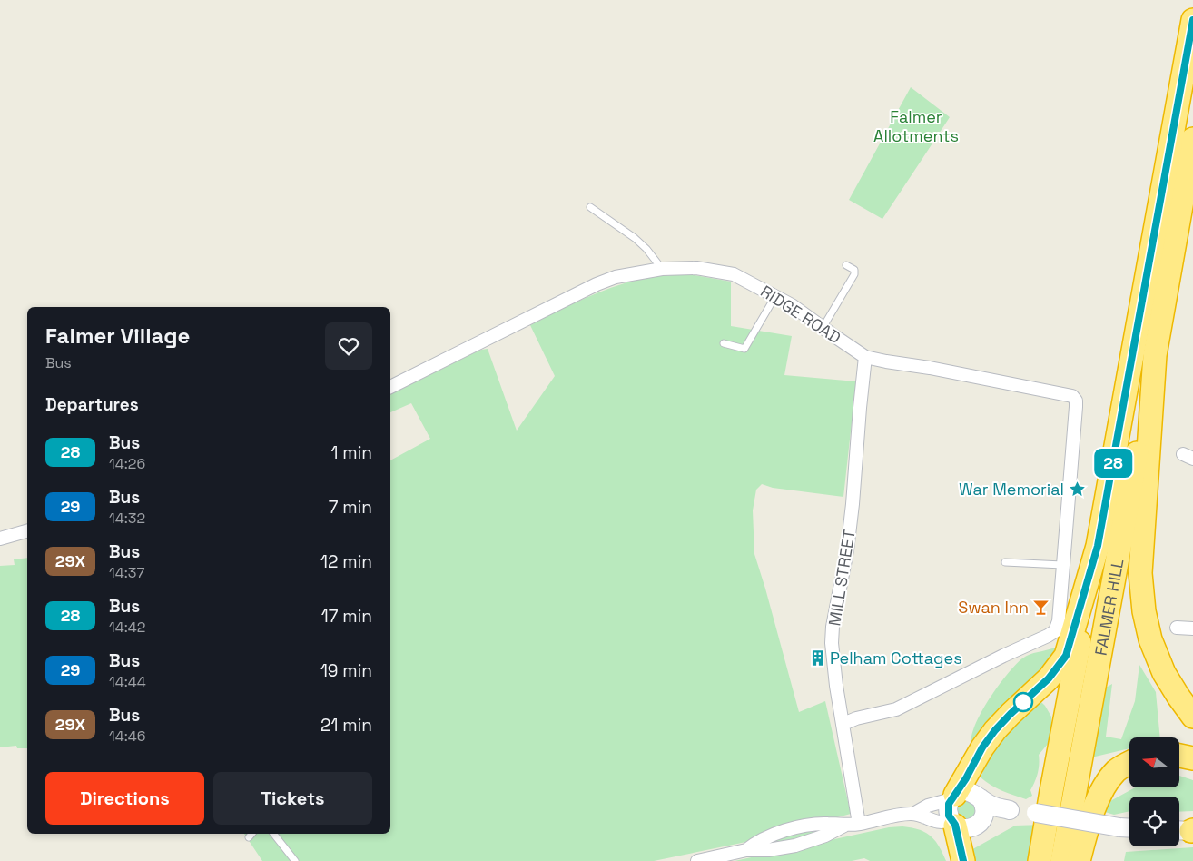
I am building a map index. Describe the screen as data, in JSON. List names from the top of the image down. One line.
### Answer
{"streets":{"highway":["FALMER HILL"],"street":["RIDGE ROAD","MILL STREET"]},"crossings":[["RIDGE ROAD","MILL STREET"]],"parks":["Falmer Allotments"],"places":{"place":["War Memorial"],"bar":["Swan Inn"],"building":["Pelham Cottages"]},"lines":["bus line 28"],"north":"left","page":{"on_map":"28","heading":[["Falmer Village","Bus"],"Departures"],"list":[{"mark":"28","name":"Bus","note":"14:26","value":"1 min"},{"mark":"29","name":"Bus","note":"14:32","value":"7 min"},{"mark":"29X","name":"Bus","note":"14:37","value":"12 min"},{"mark":"28","name":"Bus","note":"14:42","value":"17 min"},{"mark":"29","name":"Bus","note":"14:44","value":"19 min"},{"mark":"29X","name":"Bus","note":"14:46","value":"21 min"}],"buttons":["Directions","Tickets"]}}
